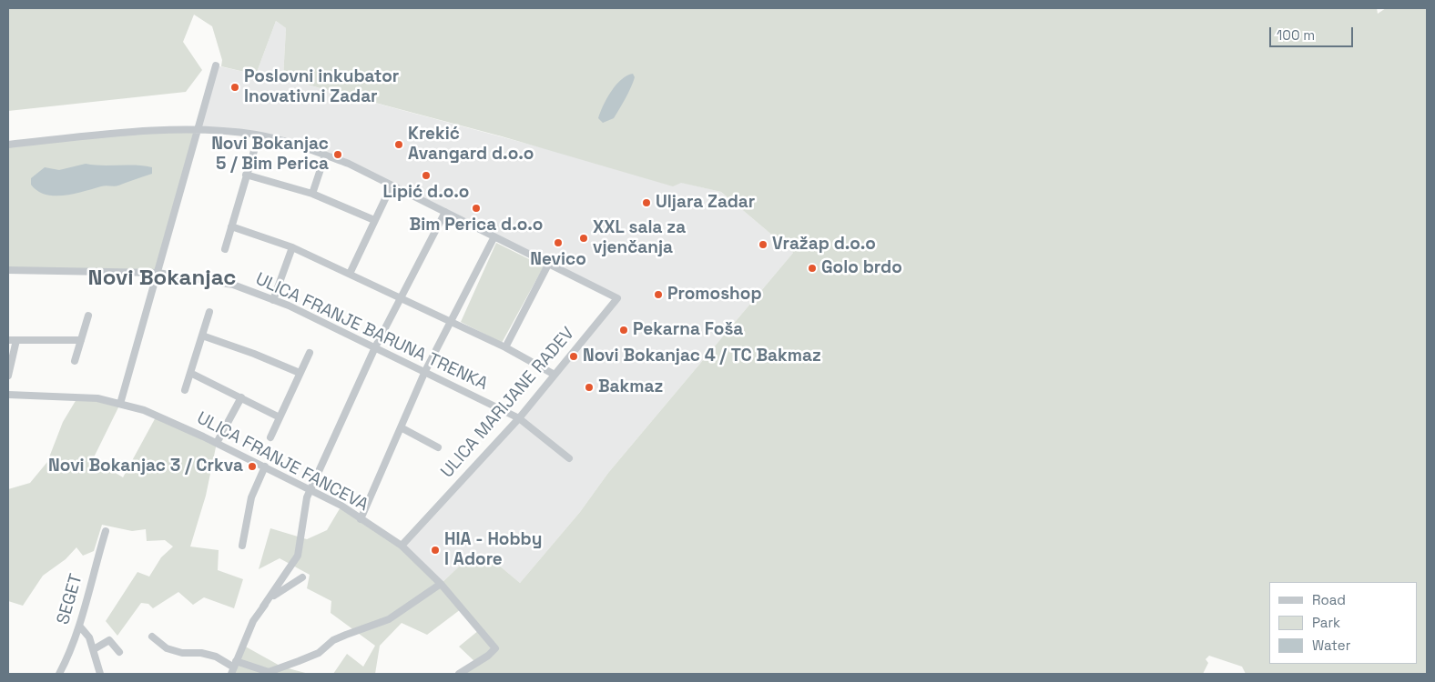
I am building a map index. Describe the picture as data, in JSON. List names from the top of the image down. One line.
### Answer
{"streets":{"street":["ULICA FRANJE BARUNA TRENKA","ULICA MARIJANE RADEV","ULICA FRANJE FANCEVA","SEGET"]},"crossings":[["ULICA FRANJE BARUNA TRENKA","ULICA MARIJANE RADEV"],["ULICA MARIJANE RADEV","ULICA FRANJE FANCEVA"]],"districts":["Novi Bokanjac"],"places":["Poslovni inkubator Inovativni Zadar","Krekić Avangard d.o.o","Novi Bokanjac 5 / Bim Perica","Lipić d.o.o","Uljara Zadar","Bim Perica d.o.o","XXL sala za vjenčanja","Nevico","Vražap d.o.o","Golo brdo","Promoshop","Pekarna Foša","Novi Bokanjac 4 / TC Bakmaz","Bakmaz","Novi Bokanjac 3 / Crkva","HIA - Hobby I Adore"],"legend":["Road","Park","Water"],"scale_bar":"100 m"}
